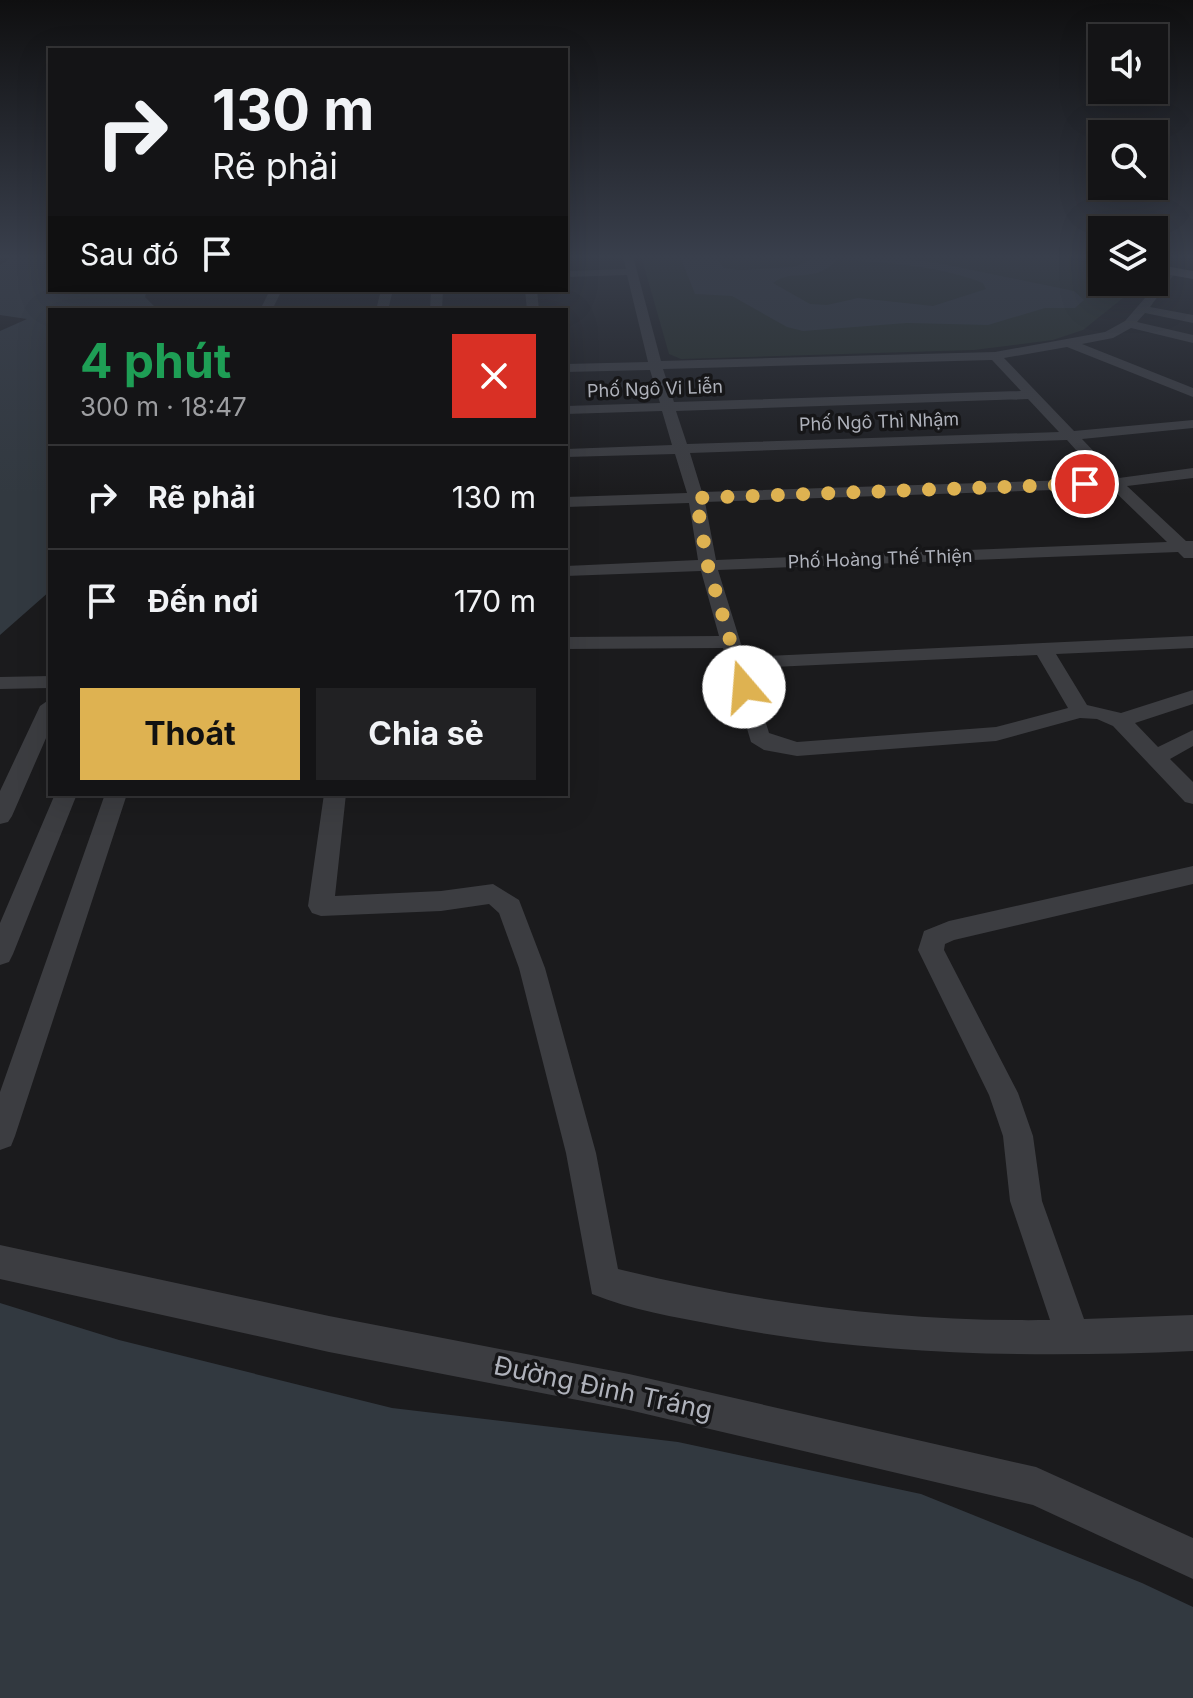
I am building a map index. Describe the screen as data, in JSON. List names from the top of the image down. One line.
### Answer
{"streets":{"street":["Phố Ngô Vi Liễn","Phố Ngô Thì Nhậm","Phố Hoàng Thế Thiện","Đường Đinh Tráng"]},"page":{"turn":["130 m","Rẽ phải"],"then":"Sau đó","heading":["4 phút","300 m · 18:47"],"list":[{"name":"Rẽ phải","value":"130 m"},{"name":"Đến nơi","value":"170 m"}],"buttons":["Thoát","Chia sẻ"]}}
